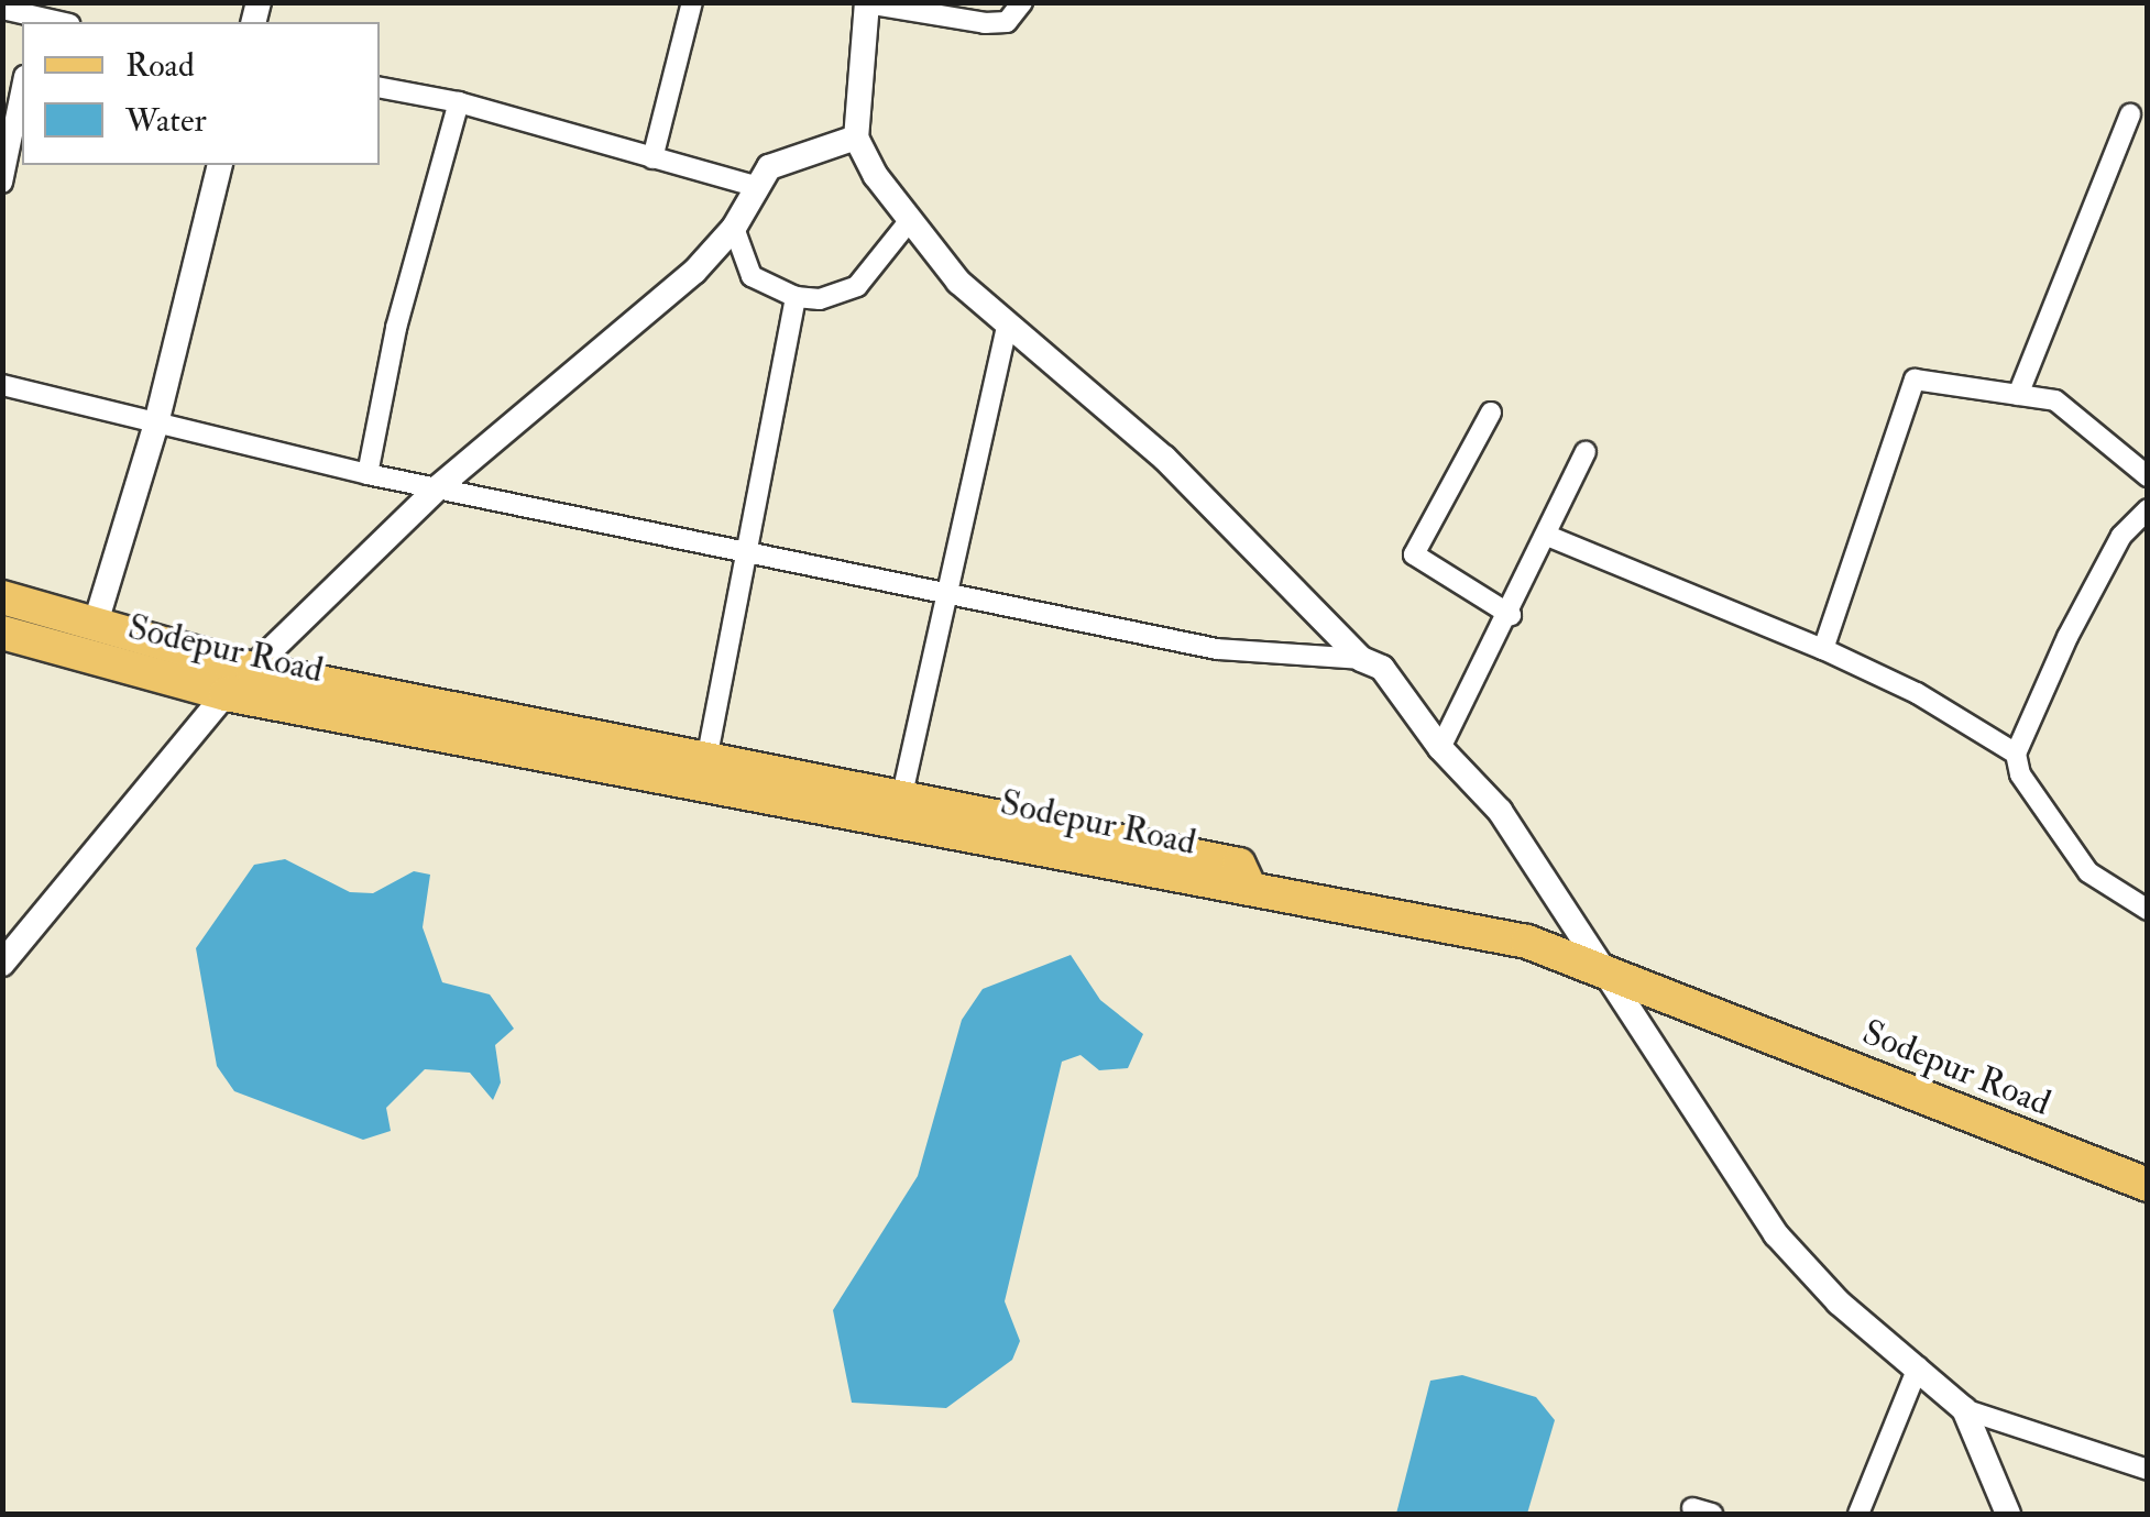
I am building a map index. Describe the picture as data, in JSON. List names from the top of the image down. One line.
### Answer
{"streets":{"main road":["Sodepur Road"]},"legend":["Road","Water"]}
